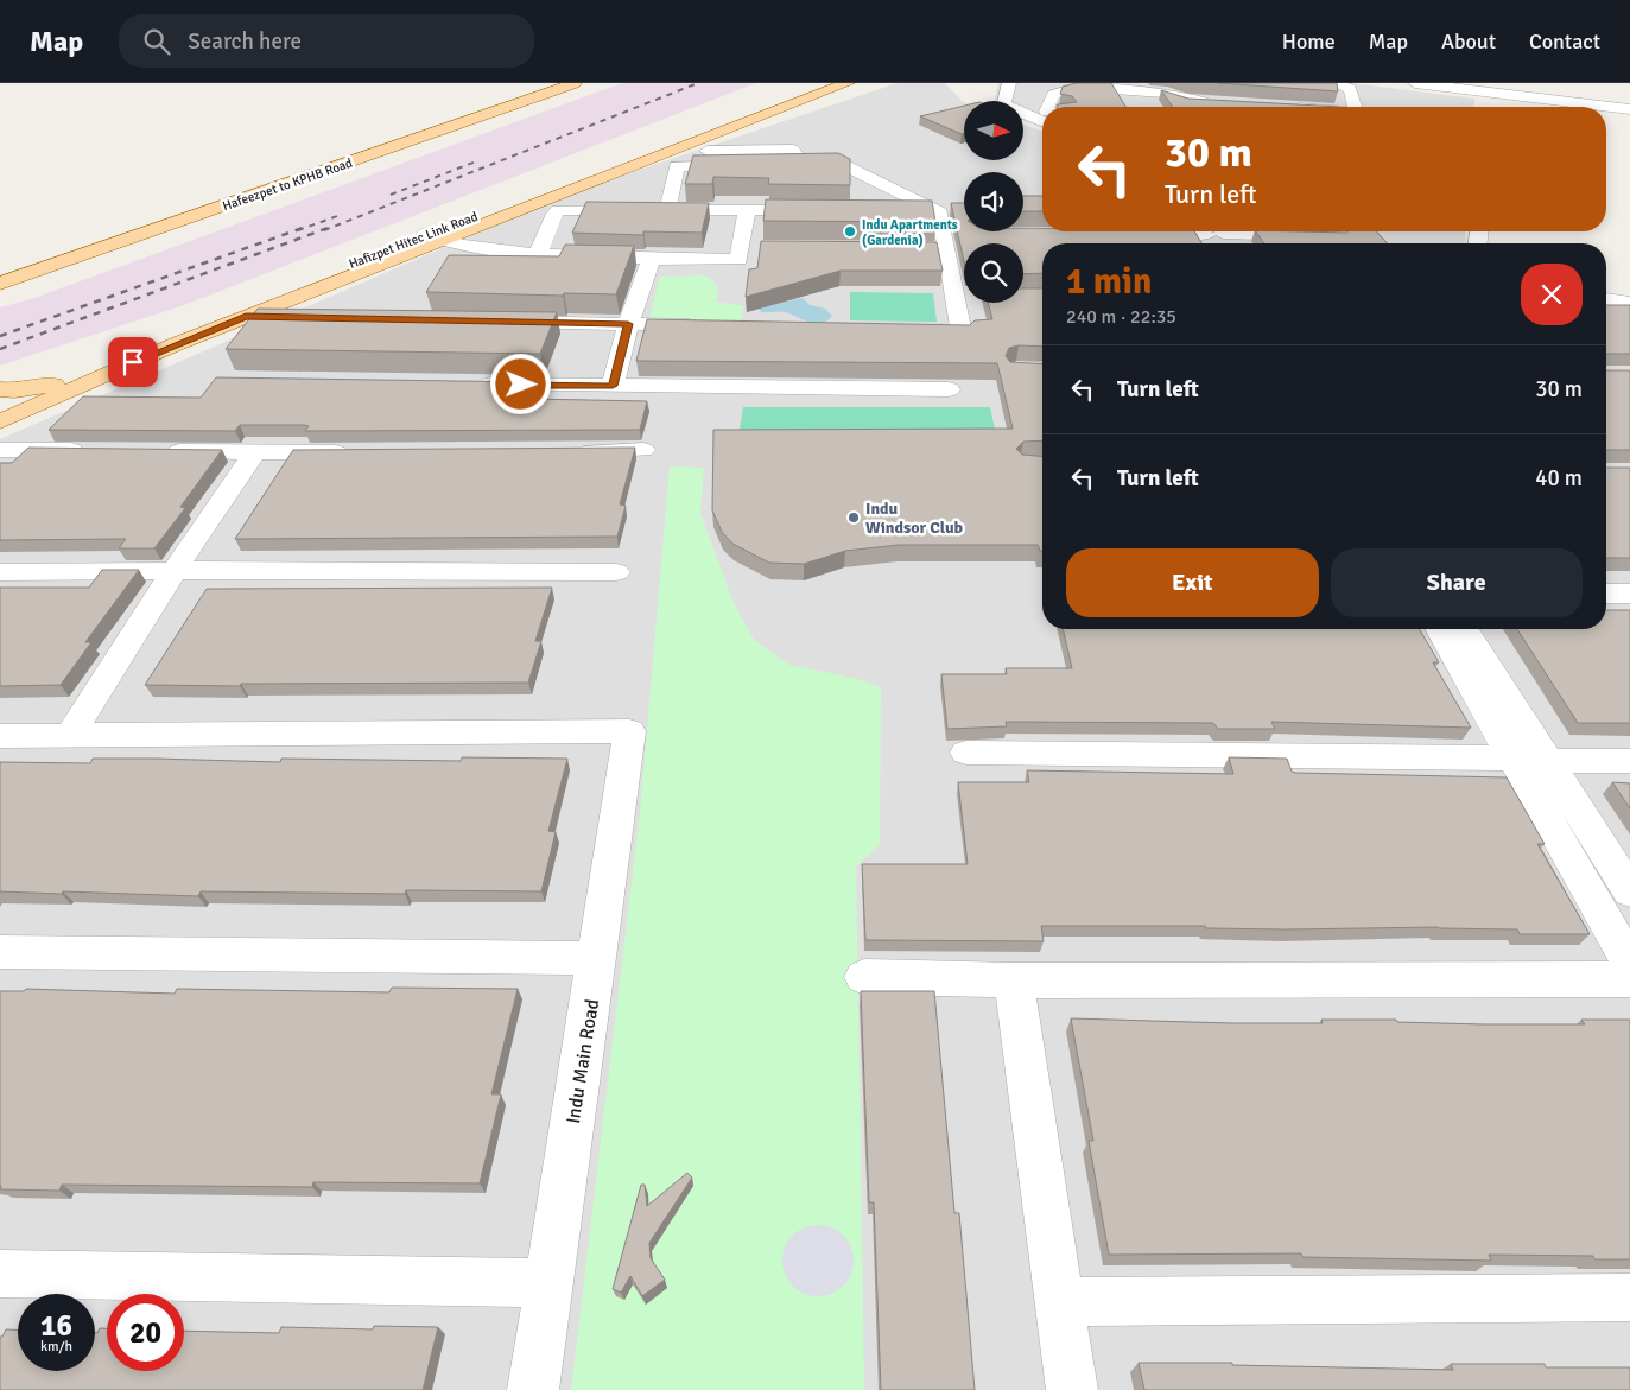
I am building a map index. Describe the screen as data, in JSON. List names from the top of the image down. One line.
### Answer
{"streets":{"main road":["Hafeezpet to KPHB Road","Hafizpet Hitec Link Road"],"street":["Indu Main Road"]},"places":["Indu Apartments (Gardenia)","Indu Windsor Club"],"north":"right","page":{"header":"Map","search":"Search here","nav":["Home","Map","About","Contact"],"turn":["30 m","Turn left"],"heading":["1 min","240 m · 22:35"],"list":[{"name":"Turn left","value":"30 m"},{"name":"Turn left","value":"40 m"}],"buttons":["Exit","Share"],"speed":"16 km/h","limit":"20"}}
